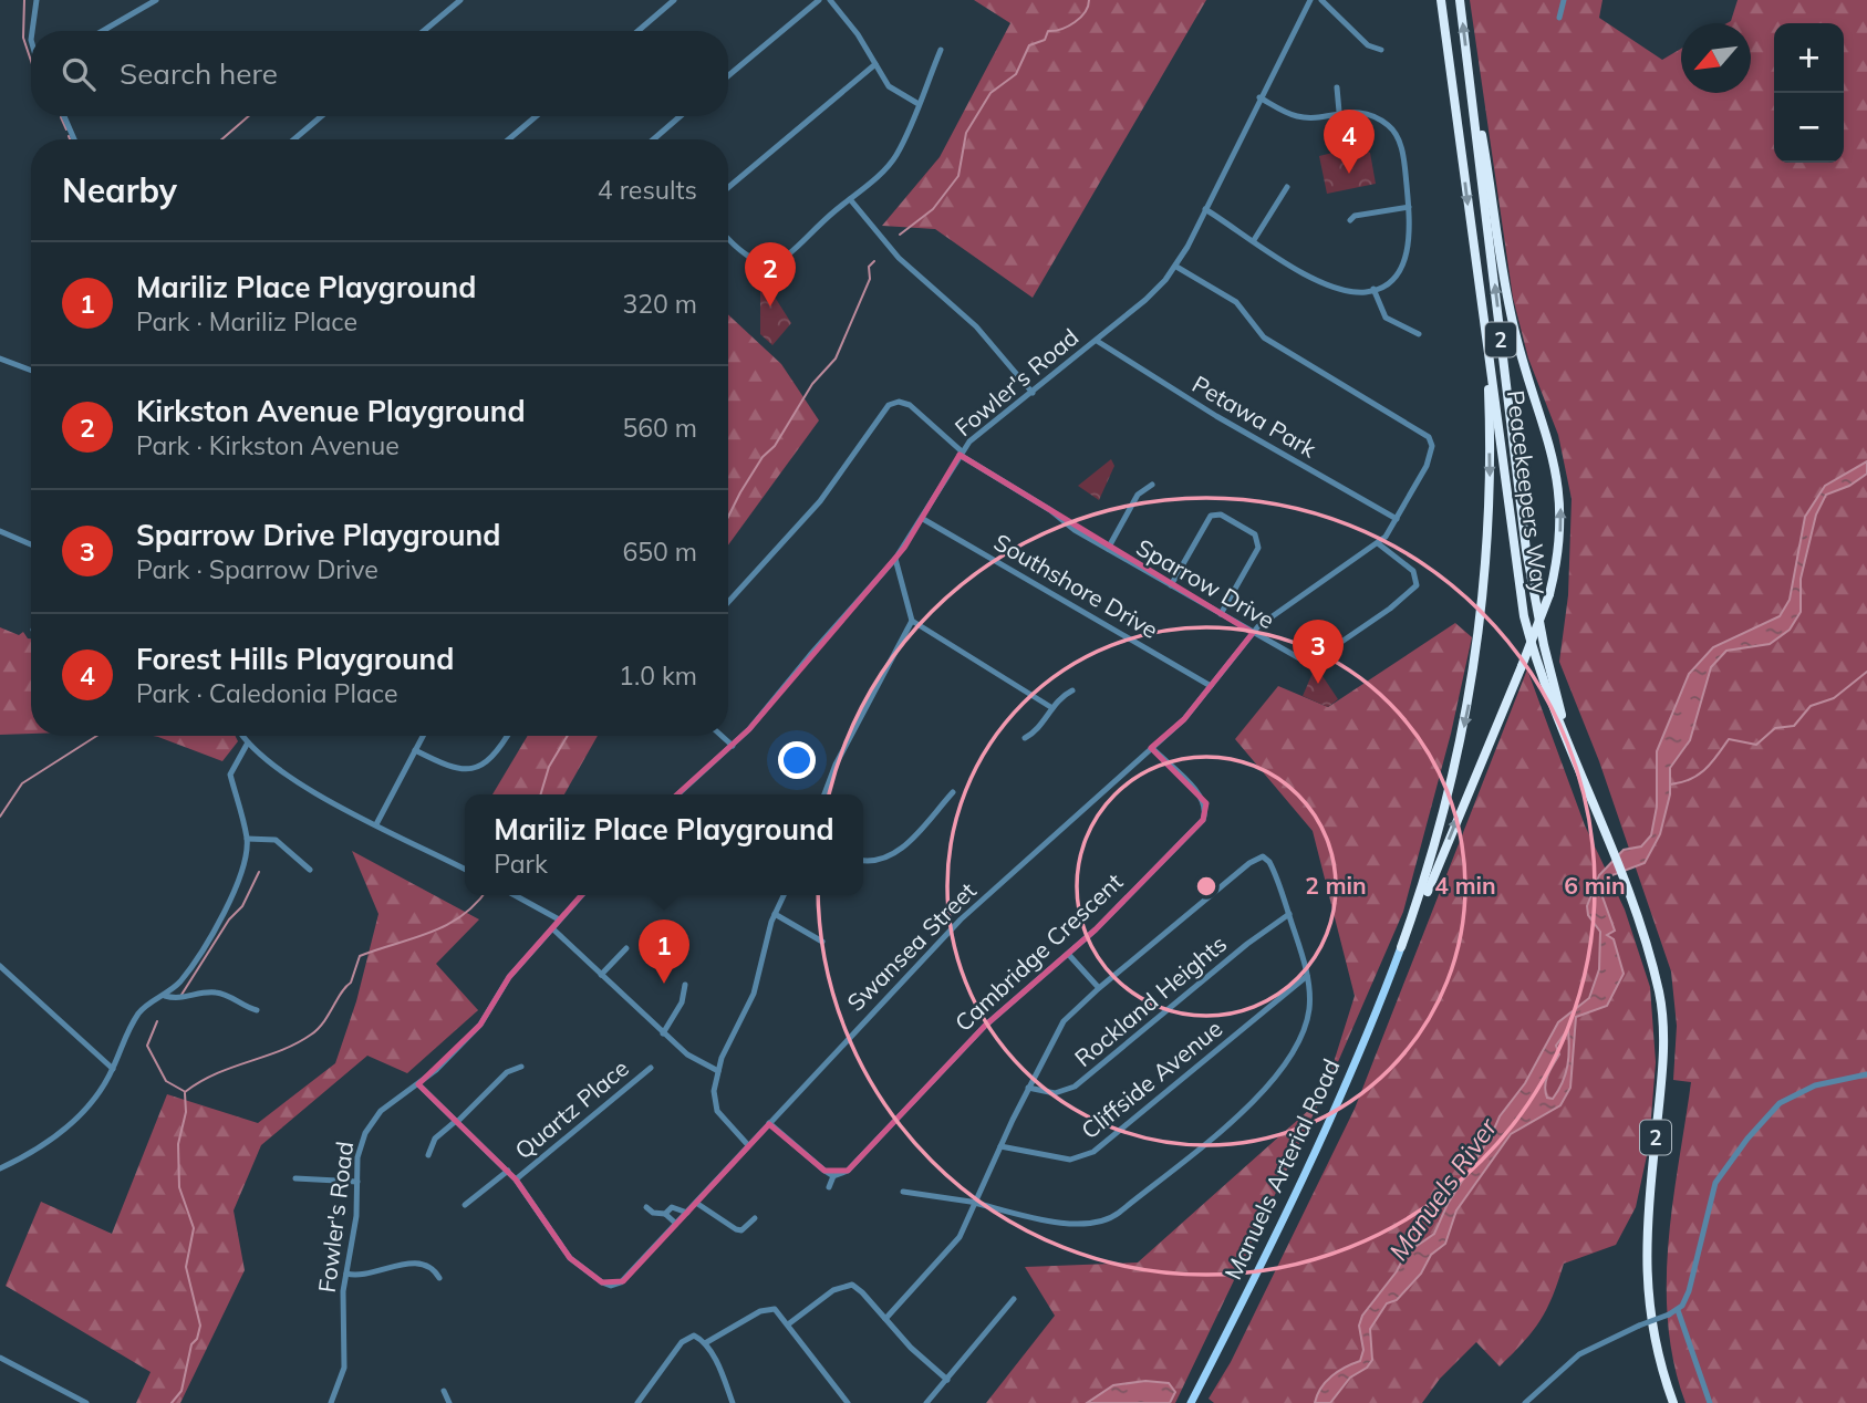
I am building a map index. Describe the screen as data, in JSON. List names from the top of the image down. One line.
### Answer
{"streets":{"highway":["2","Peacekeepers Way"],"main road":["Manuels Arterial Road"],"street":["Fowler's Road","Petawa Park","Sparrow Drive","Southshore Drive","Swansea Street","Cambridge Crescent","Rockland Heights","Cliffside Avenue","Quartz Place"]},"crossings":[["Fowler's Road","Petawa Park"],["Fowler's Road","Sparrow Drive"],["Fowler's Road","Southshore Drive"],["Fowler's Road","Swansea Street"],["Petawa Park","Swansea Street"],["Sparrow Drive","Swansea Street"],["Southshore Drive","Swansea Street"],["Swansea Street","Cambridge Crescent"],["Swansea Street","Quartz Place"]],"water":["Manuels River"],"north":"bottom left","page":{"map_buttons":["+","−"],"search":"Search here","pins":["4","2","3","1"],"heading":["Nearby","4 results"],"list":[{"mark":"1","name":"Mariliz Place Playground","note":"Park · Mariliz Place","value":"320 m"},{"mark":"2","name":"Kirkston Avenue Playground","note":"Park · Kirkston Avenue","value":"560 m"},{"mark":"3","name":"Sparrow Drive Playground","note":"Park · Sparrow Drive","value":"650 m"},{"mark":"4","name":"Forest Hills Playground","note":"Park · Caledonia Place","value":"1.0 km"}],"popup":["Mariliz Place Playground","Park"]},"rings":["2 min","4 min","6 min"]}
